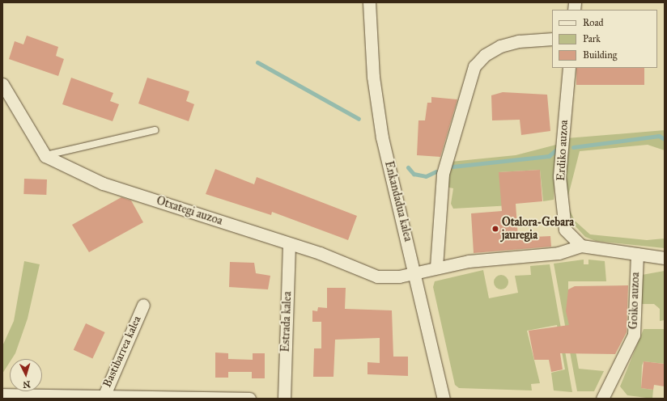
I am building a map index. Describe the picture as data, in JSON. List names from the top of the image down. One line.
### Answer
{"streets":{"street":["Erdiko auzoa","Enkandadua kalea","Otxategi auzoa","Goiko auzoa","Estrada kalea","Bastibarrea kalea"]},"crossings":[["Enkandadua kalea","Otxategi auzoa"],["Otxategi auzoa","Estrada kalea"]],"places":["Otalora-Gebara jauregia"],"legend":["Road","Park","Building"],"north":"bottom"}
